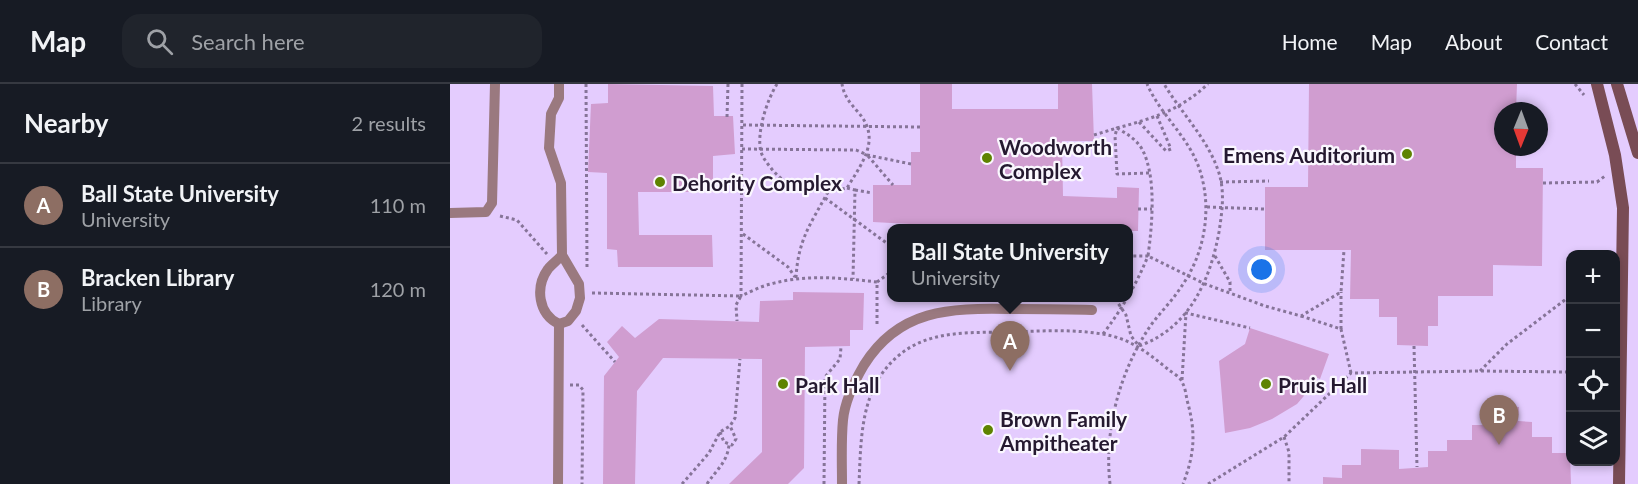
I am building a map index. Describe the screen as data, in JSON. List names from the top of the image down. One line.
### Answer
{"places":["Emens Auditorium","Woodworth Complex","Dehority Complex","Park Hall","Pruis Hall","Brown Family Ampitheater"],"north":"bottom","page":{"header":"Map","search":"Search here","nav":["Home","Map","About","Contact"],"heading":["Nearby","2 results"],"list":[{"mark":"A","name":"Ball State University","note":"University","value":"110 m"},{"mark":"B","name":"Bracken Library","note":"Library","value":"120 m"}],"popup":["Ball State University","University"],"map_buttons":["+","−"],"pins":["A","B"]}}
